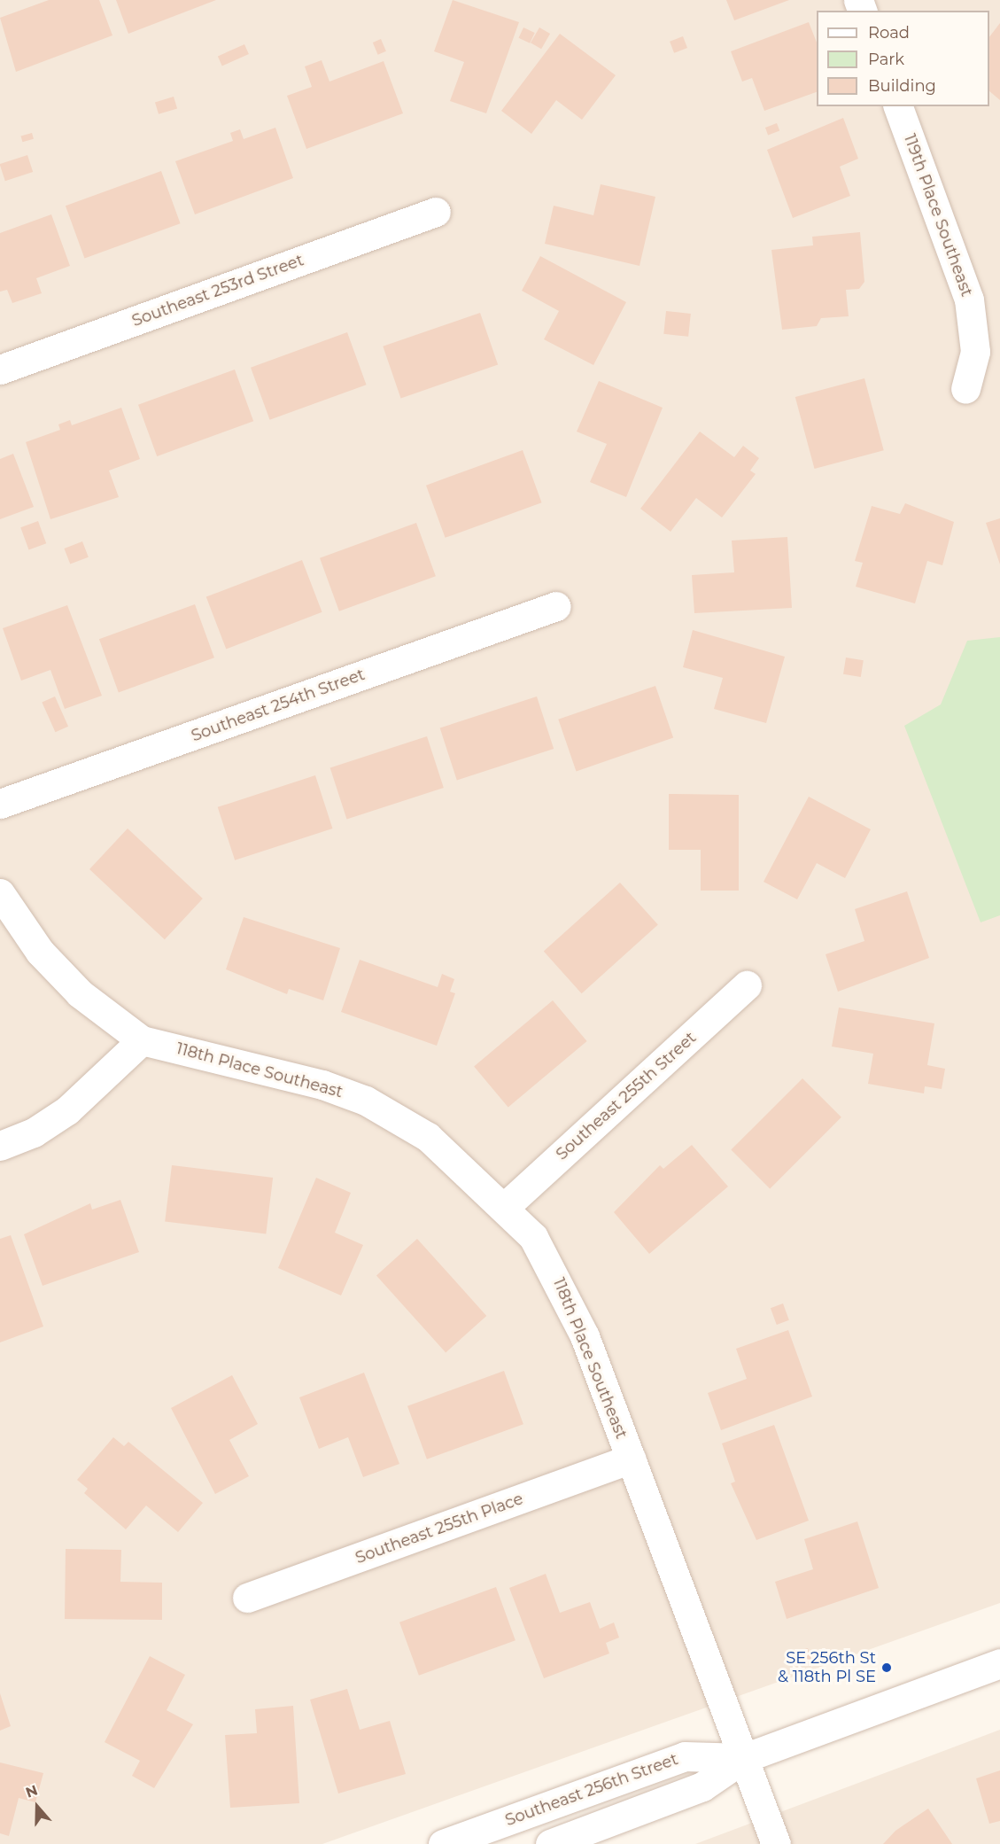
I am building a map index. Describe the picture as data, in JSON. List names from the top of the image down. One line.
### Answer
{"streets":{"street":["119th Place Southeast","Southeast 253rd Street","Southeast 254th Street","118th Place Southeast","Southeast 255th Street","Southeast 255th Place","Southeast 256th Street"]},"crossings":[["118th Place Southeast","Southeast 255th Street"],["118th Place Southeast","Southeast 255th Place"],["118th Place Southeast","Southeast 256th Street"]],"places":["SE 256th St & 118th Pl SE"],"legend":["Road","Park","Building"],"north":"top"}
